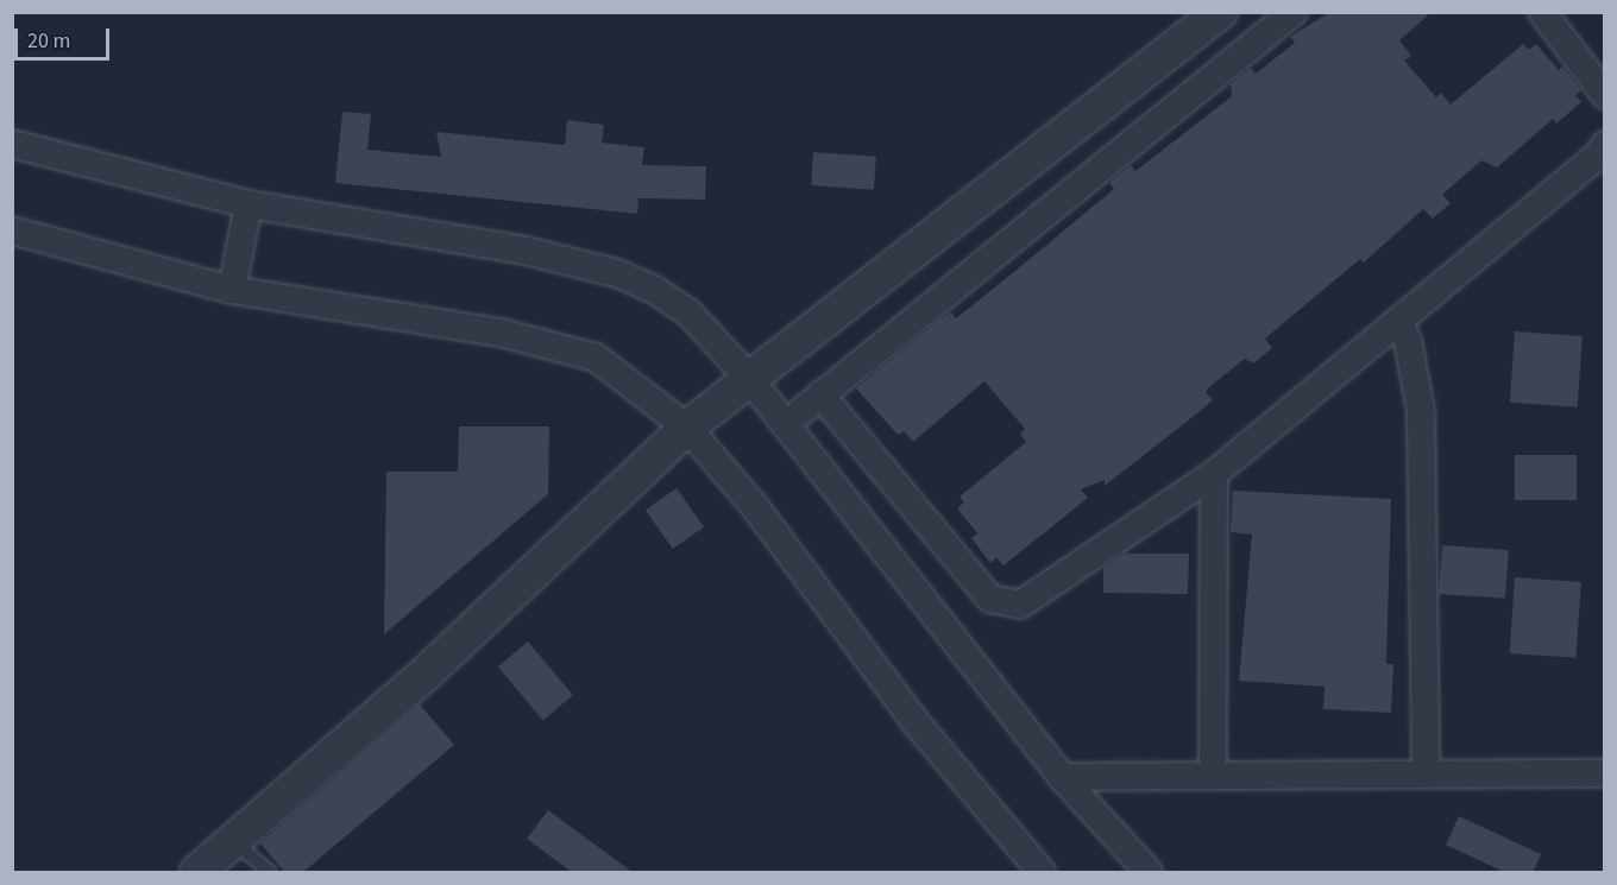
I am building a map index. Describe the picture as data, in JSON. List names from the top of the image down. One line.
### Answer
{"scale_bar":"20 m"}
